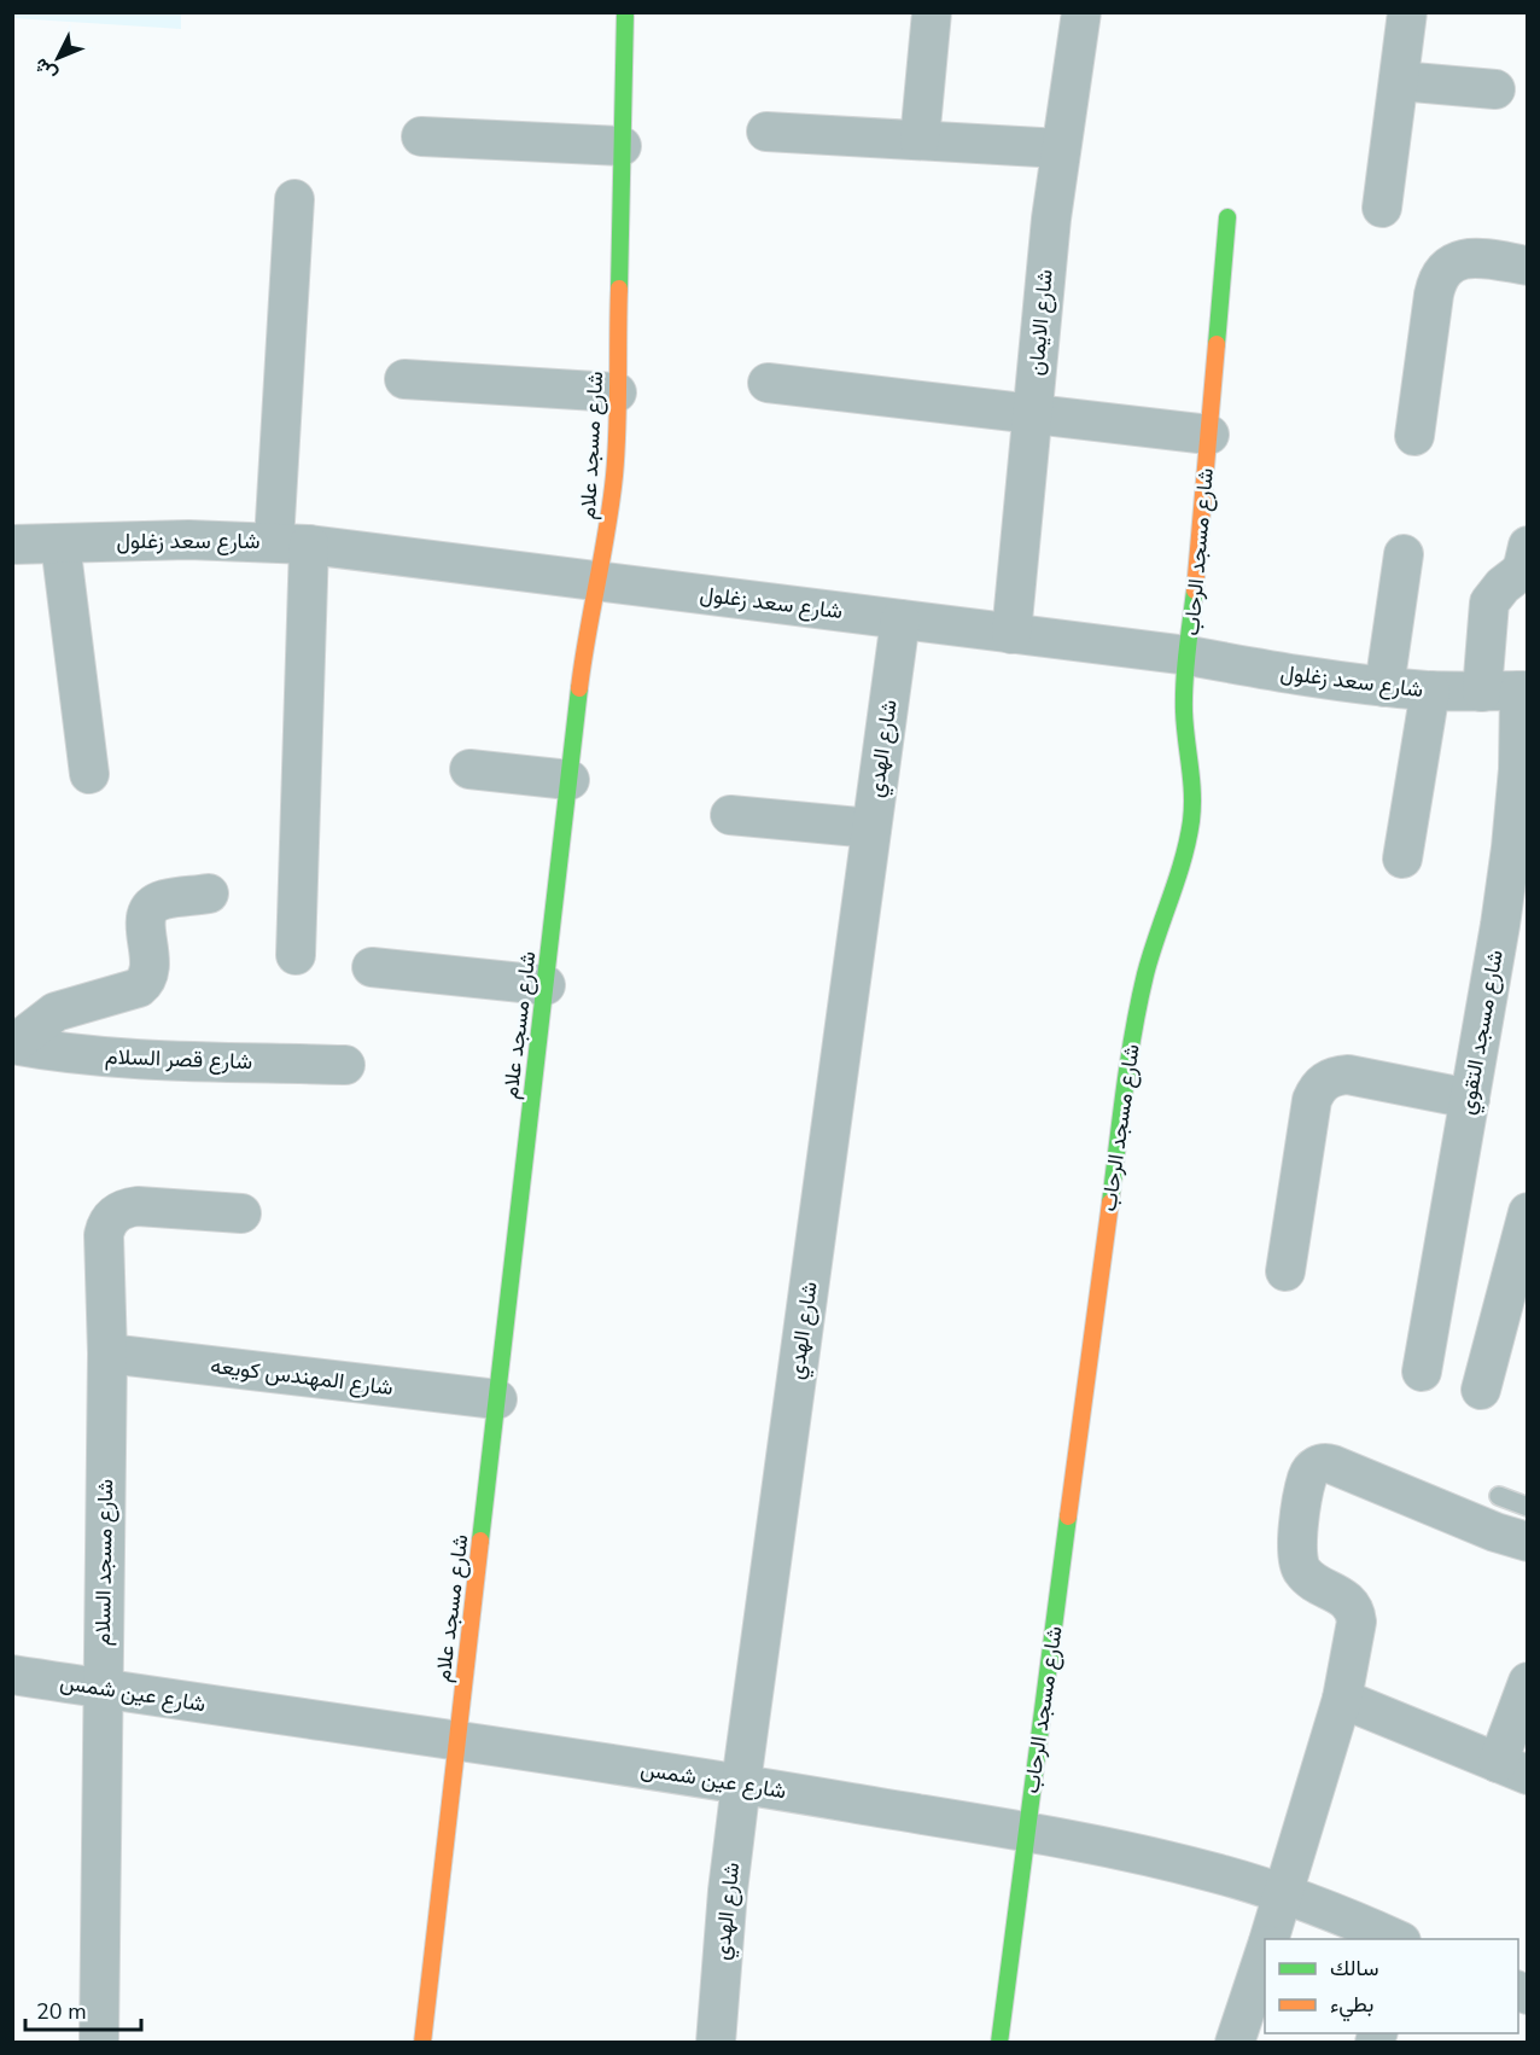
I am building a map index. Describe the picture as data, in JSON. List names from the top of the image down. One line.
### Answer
{"streets":{"street":["شارع الايمان","شارع مسجد علام","شارع سعد زغلول","شارع مسجد الرحاب","شارع الهدي","شارع مسجد التقوي","شارع قصر السلام","شارع المهندس كويعه","شارع مسجد السلام","شارع عين شمس"]},"crossings":[["شارع الايمان","شارع سعد زغلول"],["شارع مسجد علام","شارع سعد زغلول"],["شارع مسجد علام","شارع المهندس كويعه"],["شارع مسجد علام","شارع عين شمس"],["شارع سعد زغلول","شارع مسجد الرحاب"],["شارع سعد زغلول","شارع الهدي"],["شارع سعد زغلول","شارع مسجد التقوي"],["شارع مسجد الرحاب","شارع عين شمس"],["شارع الهدي","شارع عين شمس"],["شارع المهندس كويعه","شارع مسجد السلام"],["شارع مسجد السلام","شارع عين شمس"]],"legend":["سالك","بطيء"],"scale_bar":"20 m","north":"bottom left"}
